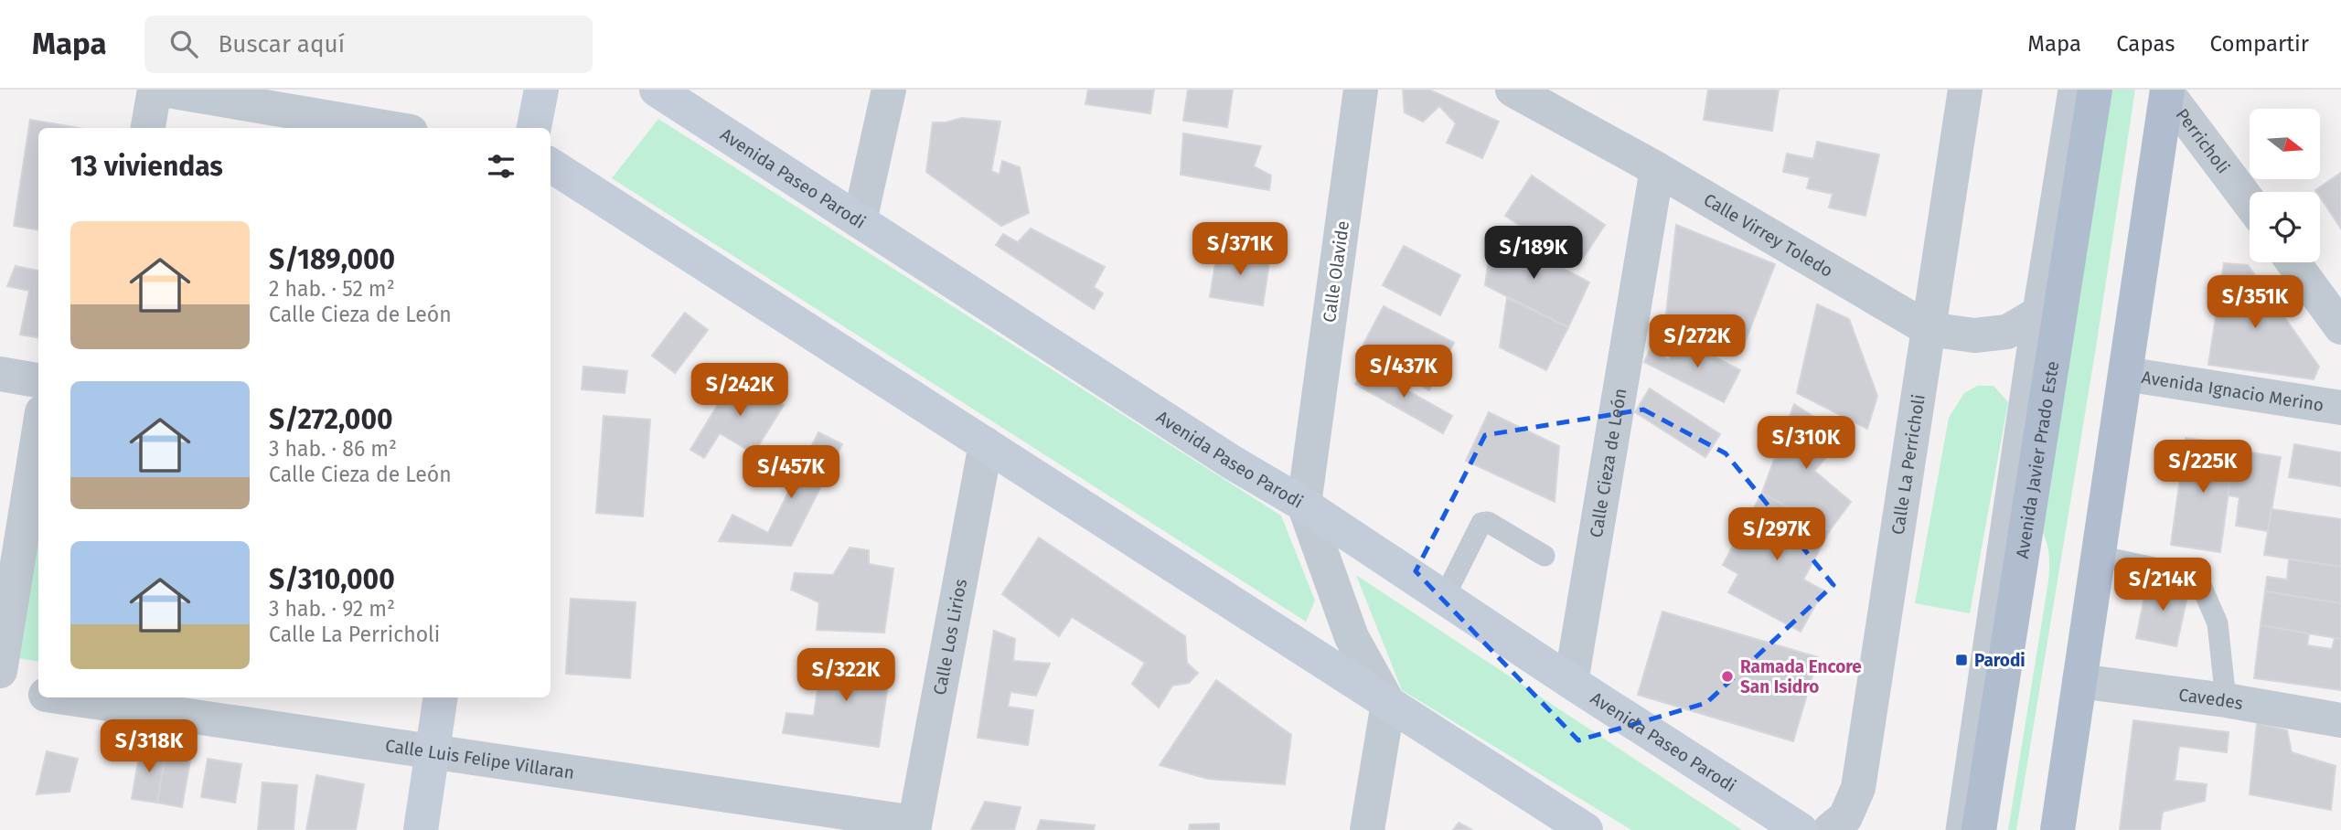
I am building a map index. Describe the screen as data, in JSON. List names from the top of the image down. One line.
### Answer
{"streets":{"main road":["Avenida Javier Prado Este"],"street":["Perricholi","Avenida Paseo Parodi","Calle Virrey Toledo","Calle Olavide","Avenida Ignacio Merino","Calle Cieza de León","Calle La Perricholi","Calle Los Lirios","Cavedes","Calle Luis Felipe Villaran"]},"crossings":[["Avenida Paseo Parodi","Calle Olavide"],["Avenida Paseo Parodi","Calle Cieza de León"],["Calle Virrey Toledo","Calle Cieza de León"],["Calle Virrey Toledo","Calle La Perricholi"],["Calle Los Lirios","Calle Luis Felipe Villaran"]],"places":{"transit":["Parodi"],"other":["Ramada Encore San Isidro"]},"north":"right","page":{"header":"Mapa","search":"Buscar aquí","nav":["Mapa","Capas","Compartir"],"heading":"13 viviendas","list":[{"name":"S/189,000","note":"2 hab. · 52 m² · Calle Cieza de León"},{"name":"S/272,000","note":"3 hab. · 86 m² · Calle Cieza de León"},{"name":"S/310,000","note":"3 hab. · 92 m² · Calle La Perricholi"}],"price":["S/371K","S/189K","S/351K","S/272K","S/437K","S/242K","S/310K","S/225K","S/457K","S/297K","S/214K","S/322K","S/318K"]}}
